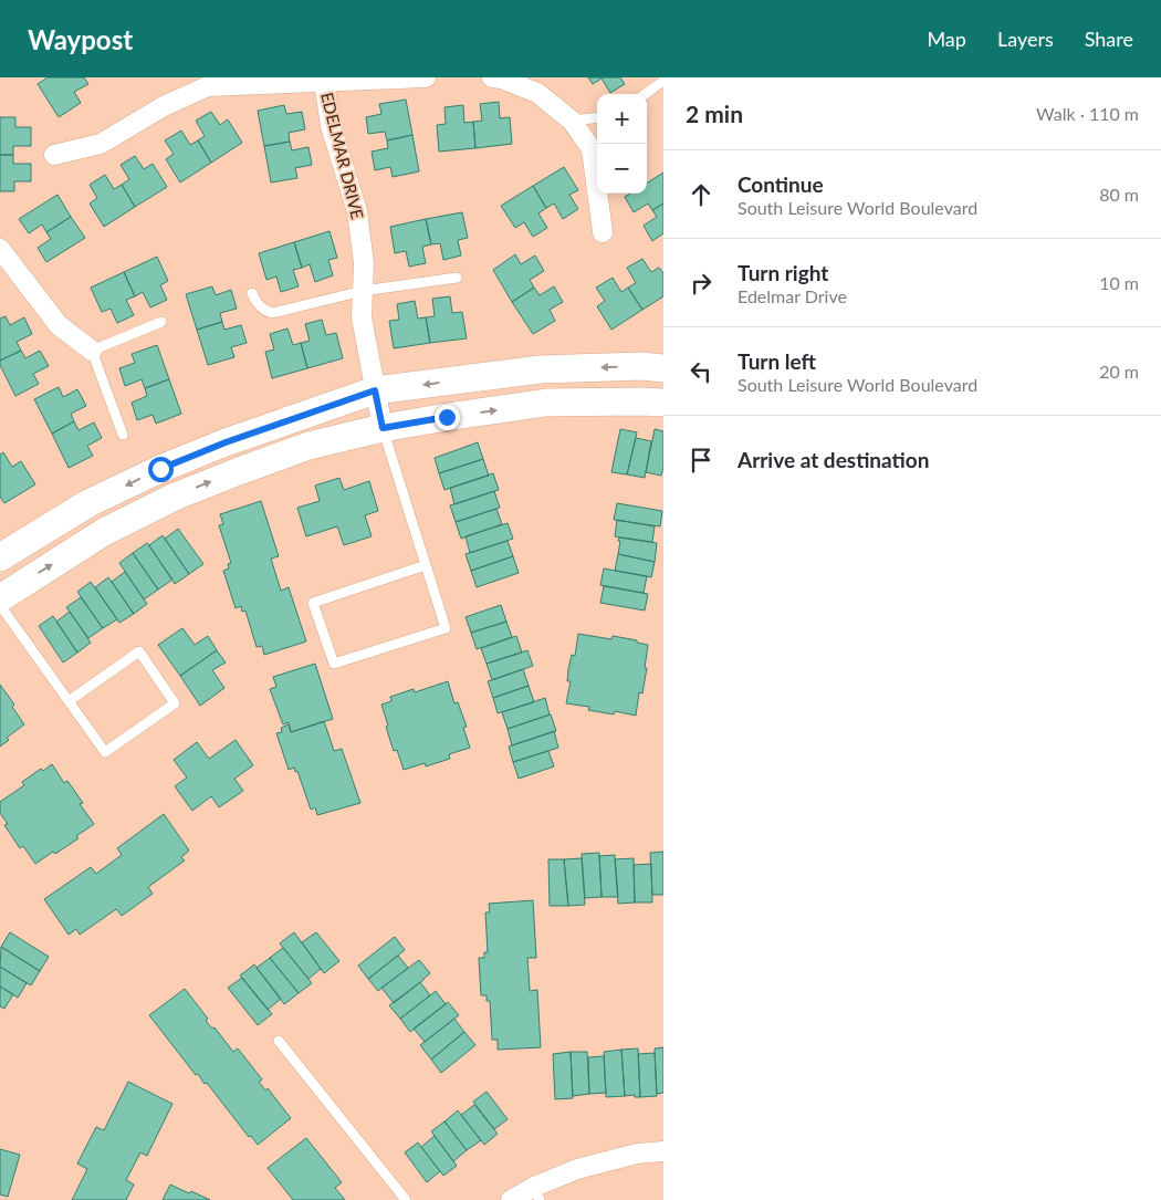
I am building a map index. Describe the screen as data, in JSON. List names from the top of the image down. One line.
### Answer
{"streets":{"street":["EDELMAR DRIVE"]},"page":{"header":"Waypost","nav":["Map","Layers","Share"],"heading":["2 min","Walk · 110 m"],"map_buttons":["+","−"],"list":[["Continue","South Leisure World Boulevard","80 m"],["Turn right","Edelmar Drive","10 m"],["Turn left","South Leisure World Boulevard","20 m"],"Arrive at destination"]}}
